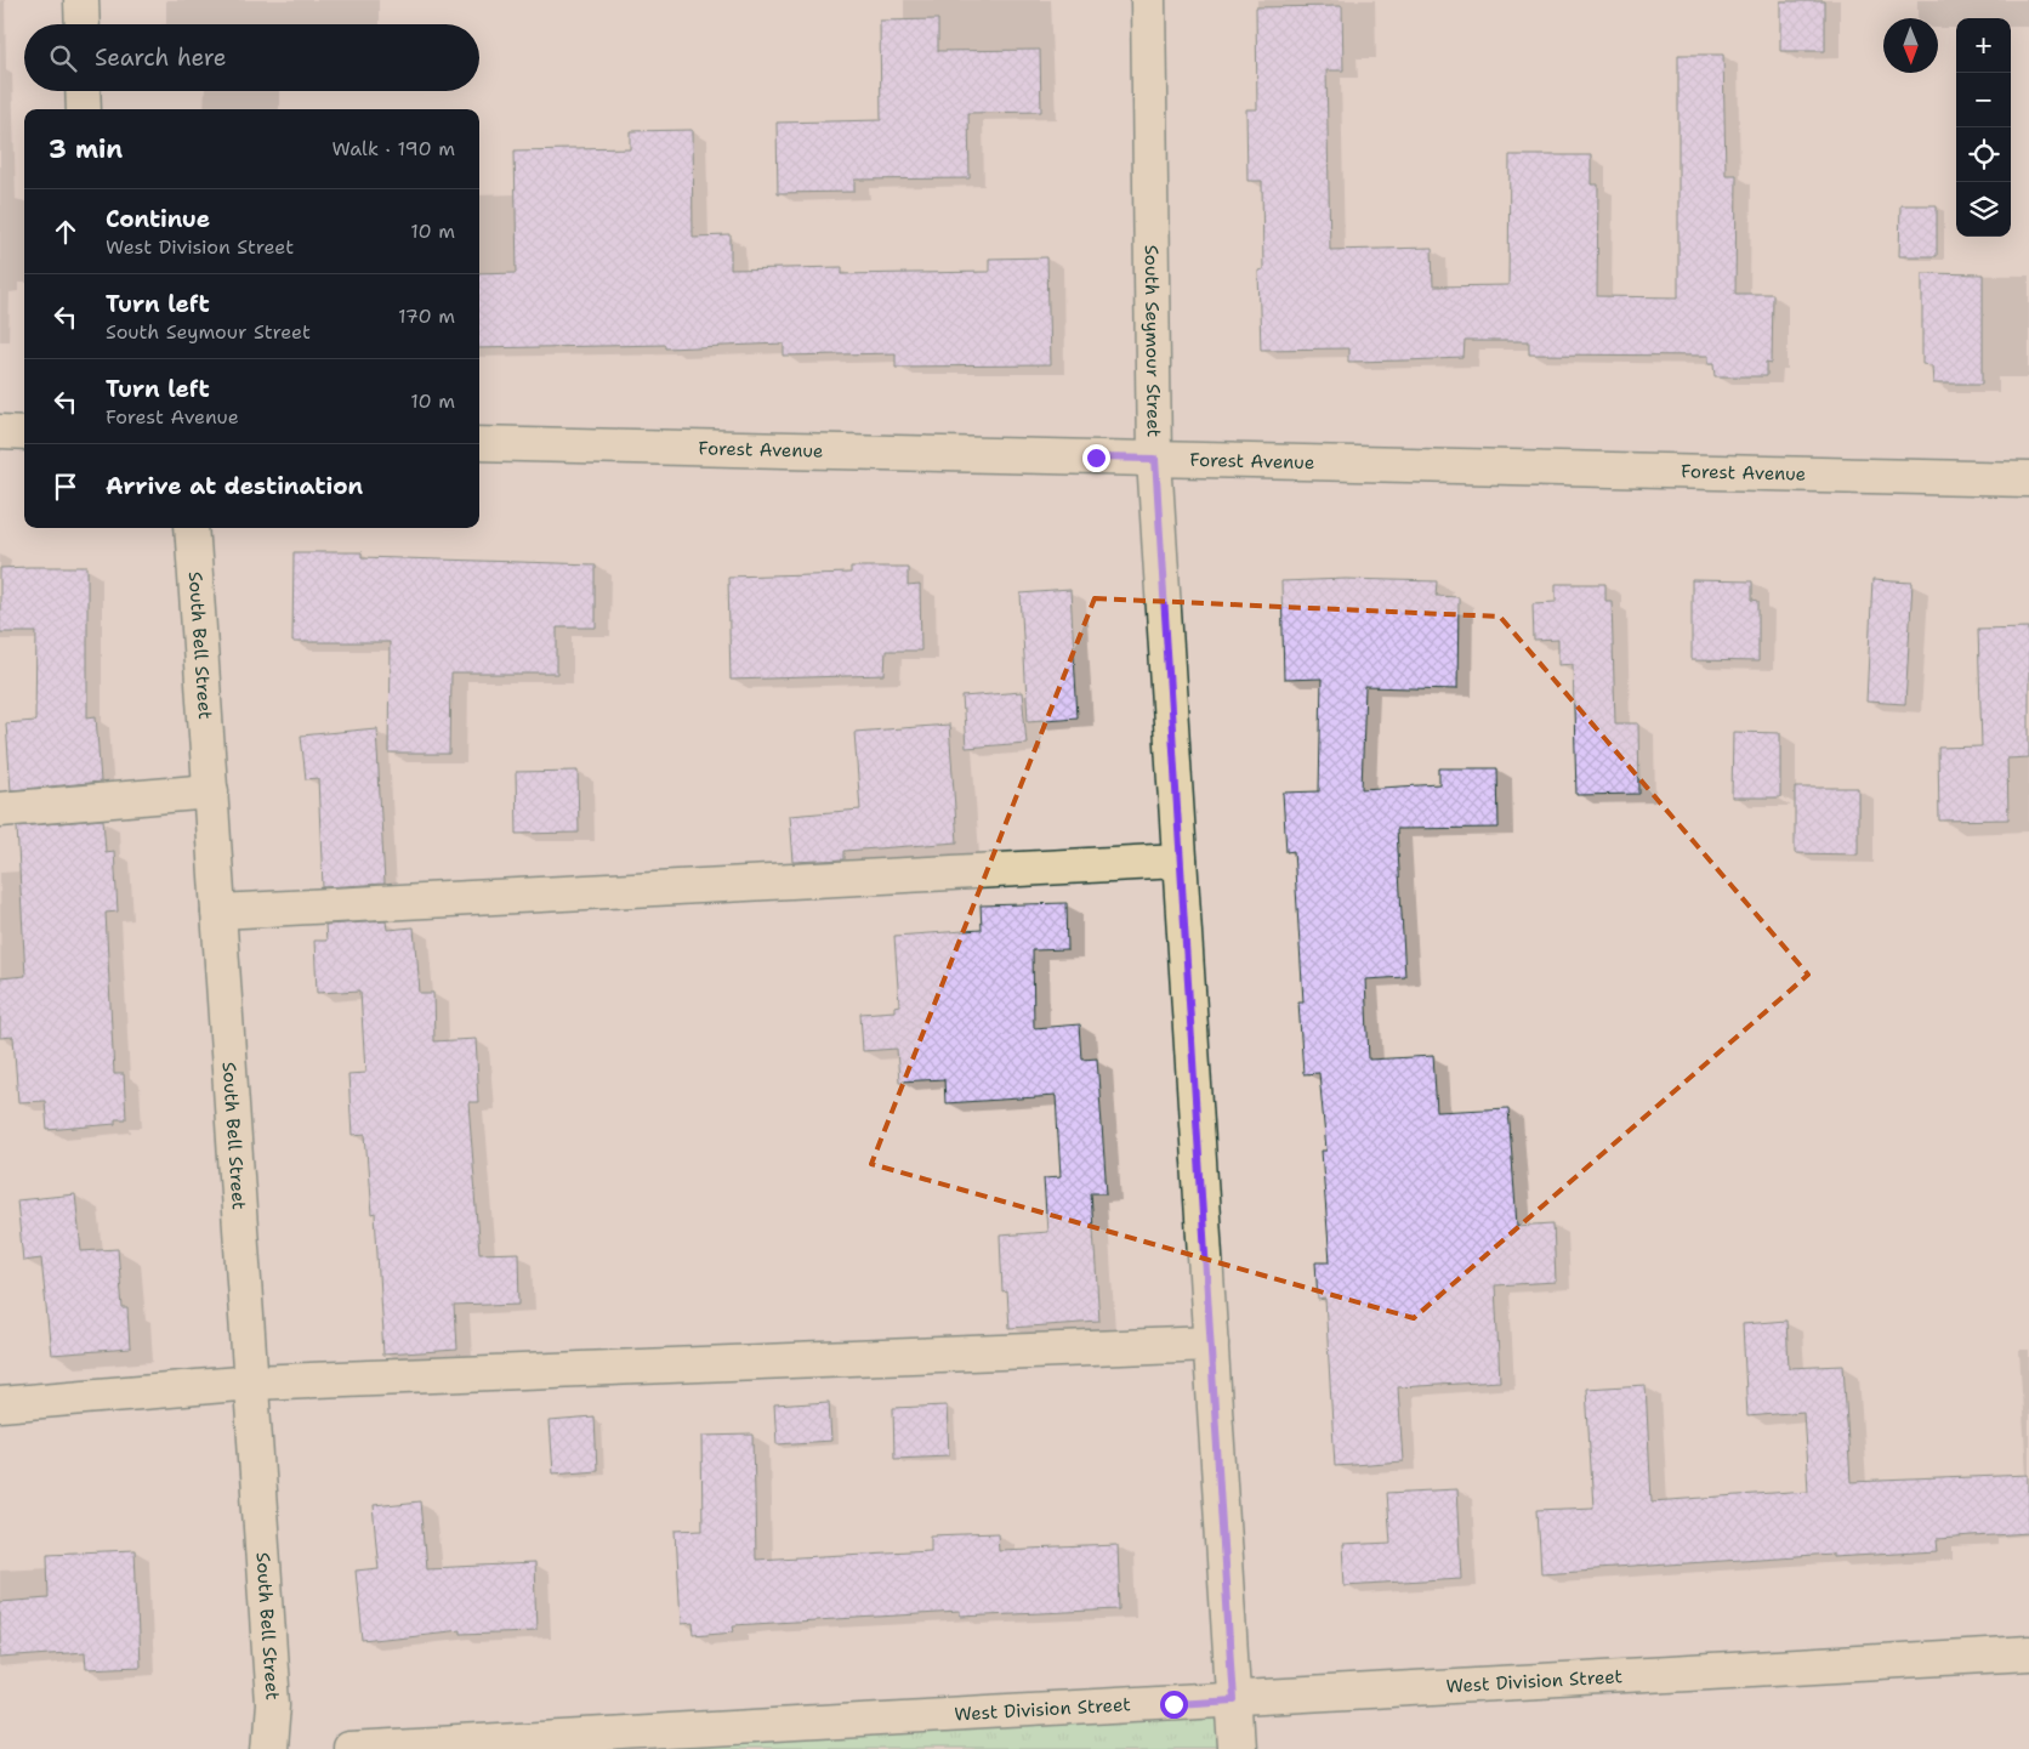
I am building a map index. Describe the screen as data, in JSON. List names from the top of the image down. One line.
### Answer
{"streets":{"street":["South Seymour Street","Forest Avenue","South Bell Street","West Division Street"]},"crossings":[["South Seymour Street","Forest Avenue"],["South Seymour Street","West Division Street"]],"north":"bottom","page":{"map_buttons":["+","−"],"search":"Search here","heading":["3 min","Walk · 190 m"],"list":[["Continue","West Division Street","10 m"],["Turn left","South Seymour Street","170 m"],["Turn left","Forest Avenue","10 m"],"Arrive at destination"]}}
